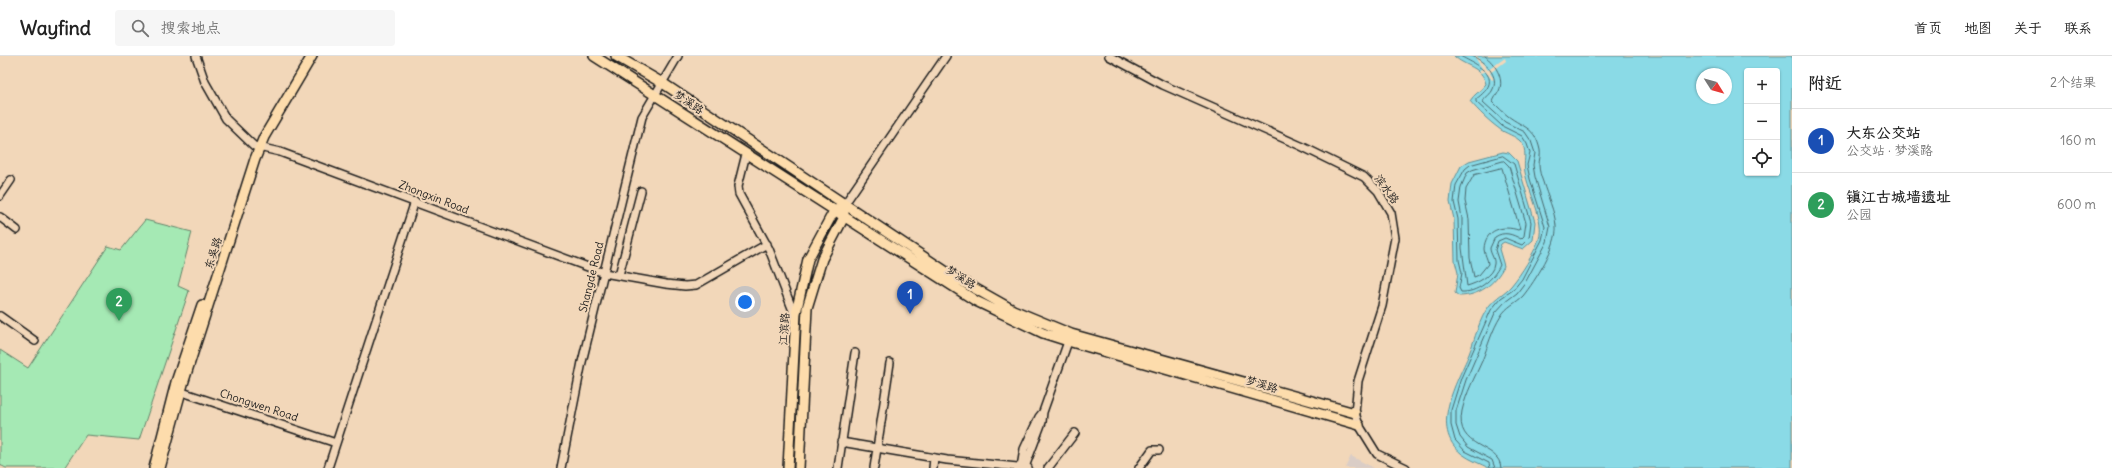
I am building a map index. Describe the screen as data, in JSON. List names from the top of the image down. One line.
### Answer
{"streets":{"main road":["梦溪路","东吴路","江滨路"],"street":["滨水路","Zhongxin Road","Shangde Road","Chongwen Road"]},"crossings":[["梦溪路","滨水路"],["梦溪路","Shangde Road"],["梦溪路","江滨路"],["Zhongxin Road","东吴路"],["Zhongxin Road","Shangde Road"],["东吴路","Chongwen Road"]],"north":"bottom right","page":{"header":"Wayfind","search":"搜索地点","nav":["首页","地图","关于","联系"],"heading":["附近","2个结果"],"map_buttons":["+","−"],"list":[{"mark":"1","name":"大东公交站","note":"公交站 · 梦溪路","value":"160 m"},{"mark":"2","name":"镇江古城墙遗址","note":"公园","value":"600 m"}],"pins":["1","2"]}}
